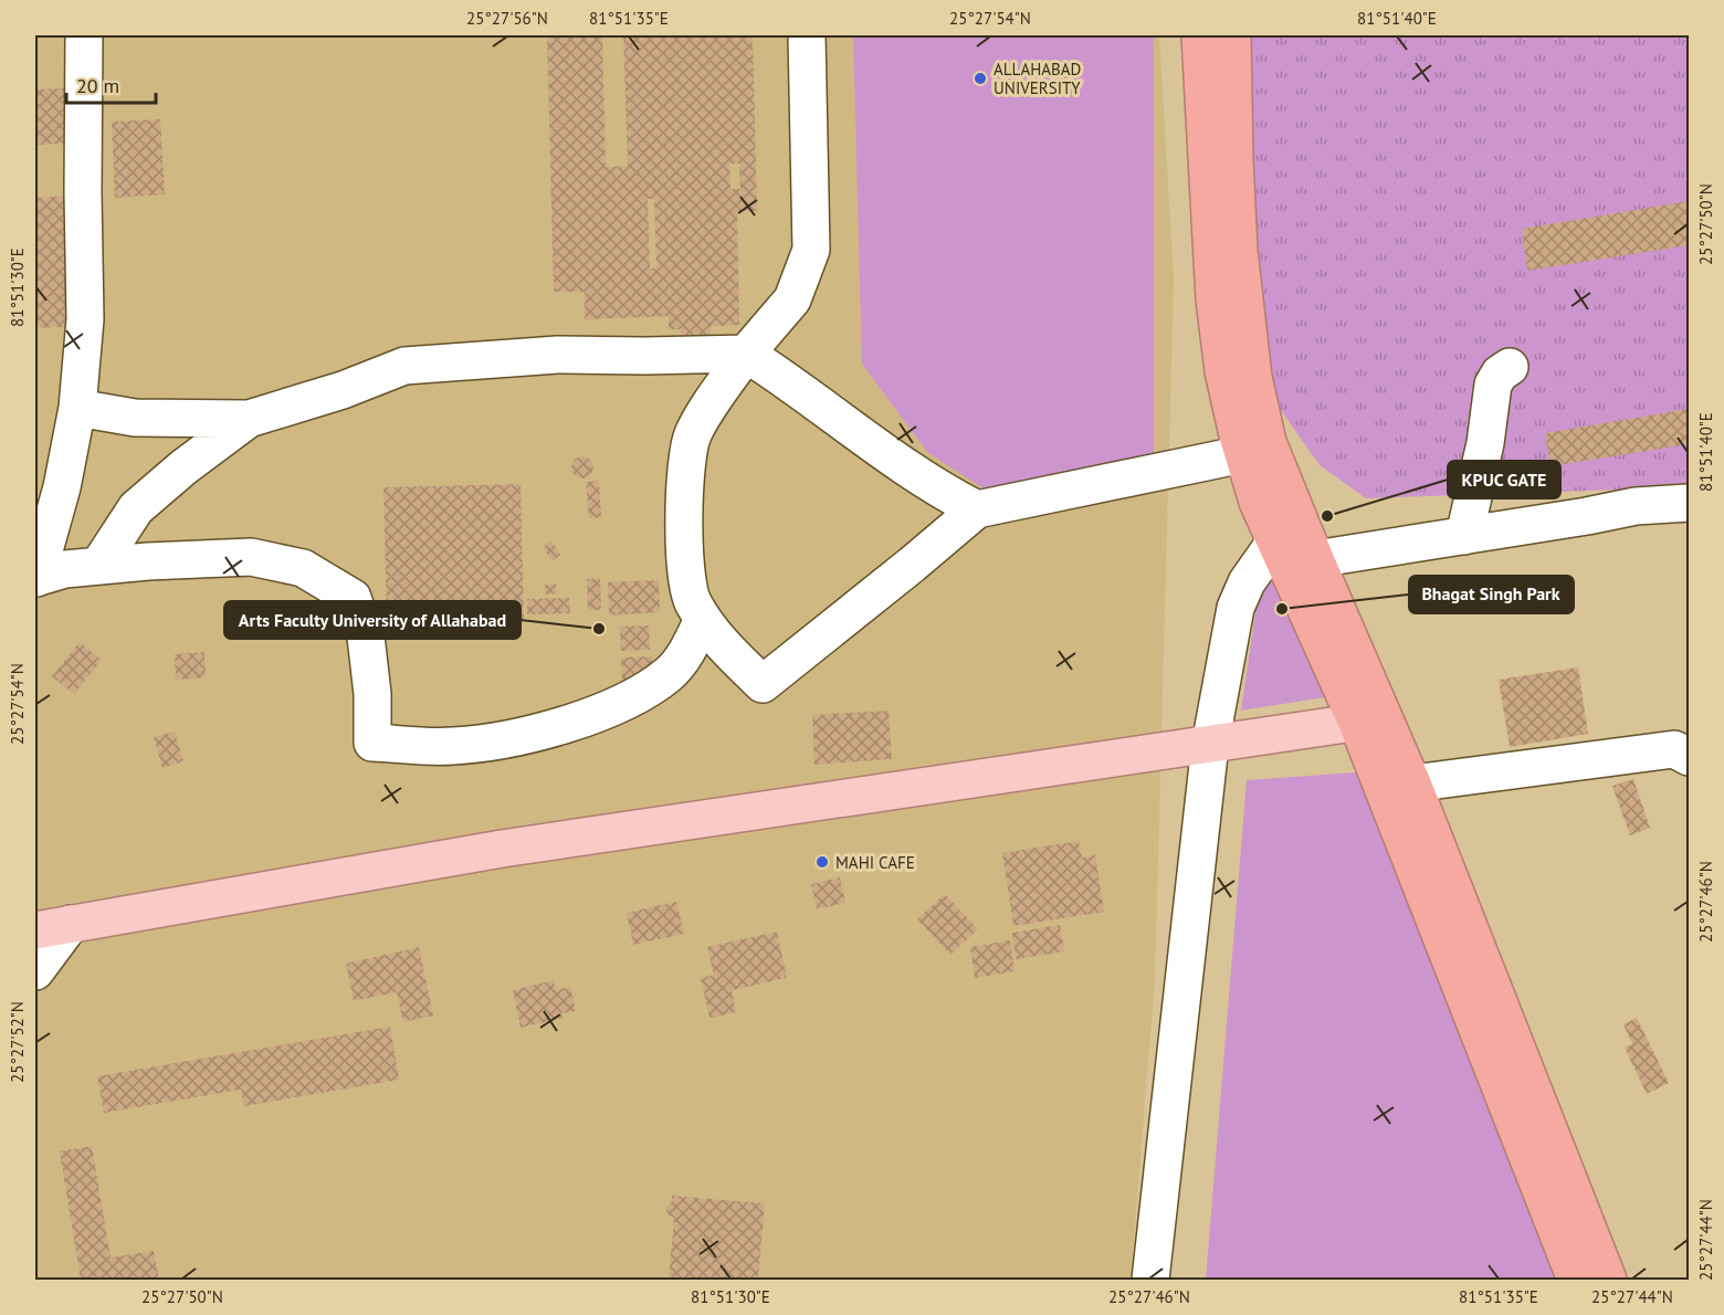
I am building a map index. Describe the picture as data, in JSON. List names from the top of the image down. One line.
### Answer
{"places":["ALLAHABAD UNIVERSITY","KPUC GATE","Bhagat Singh Park","Arts Faculty University of Allahabad","MAHI CAFE"],"scale_bar":"20 m","coordinates":["25°27'56\"N","81°51'35\"E","25°27'54\"N","81°51'40\"E","25°27'50\"N","81°51'30\"E","25°27'46\"N","25°27'52\"N","25°27'44\"N"]}
